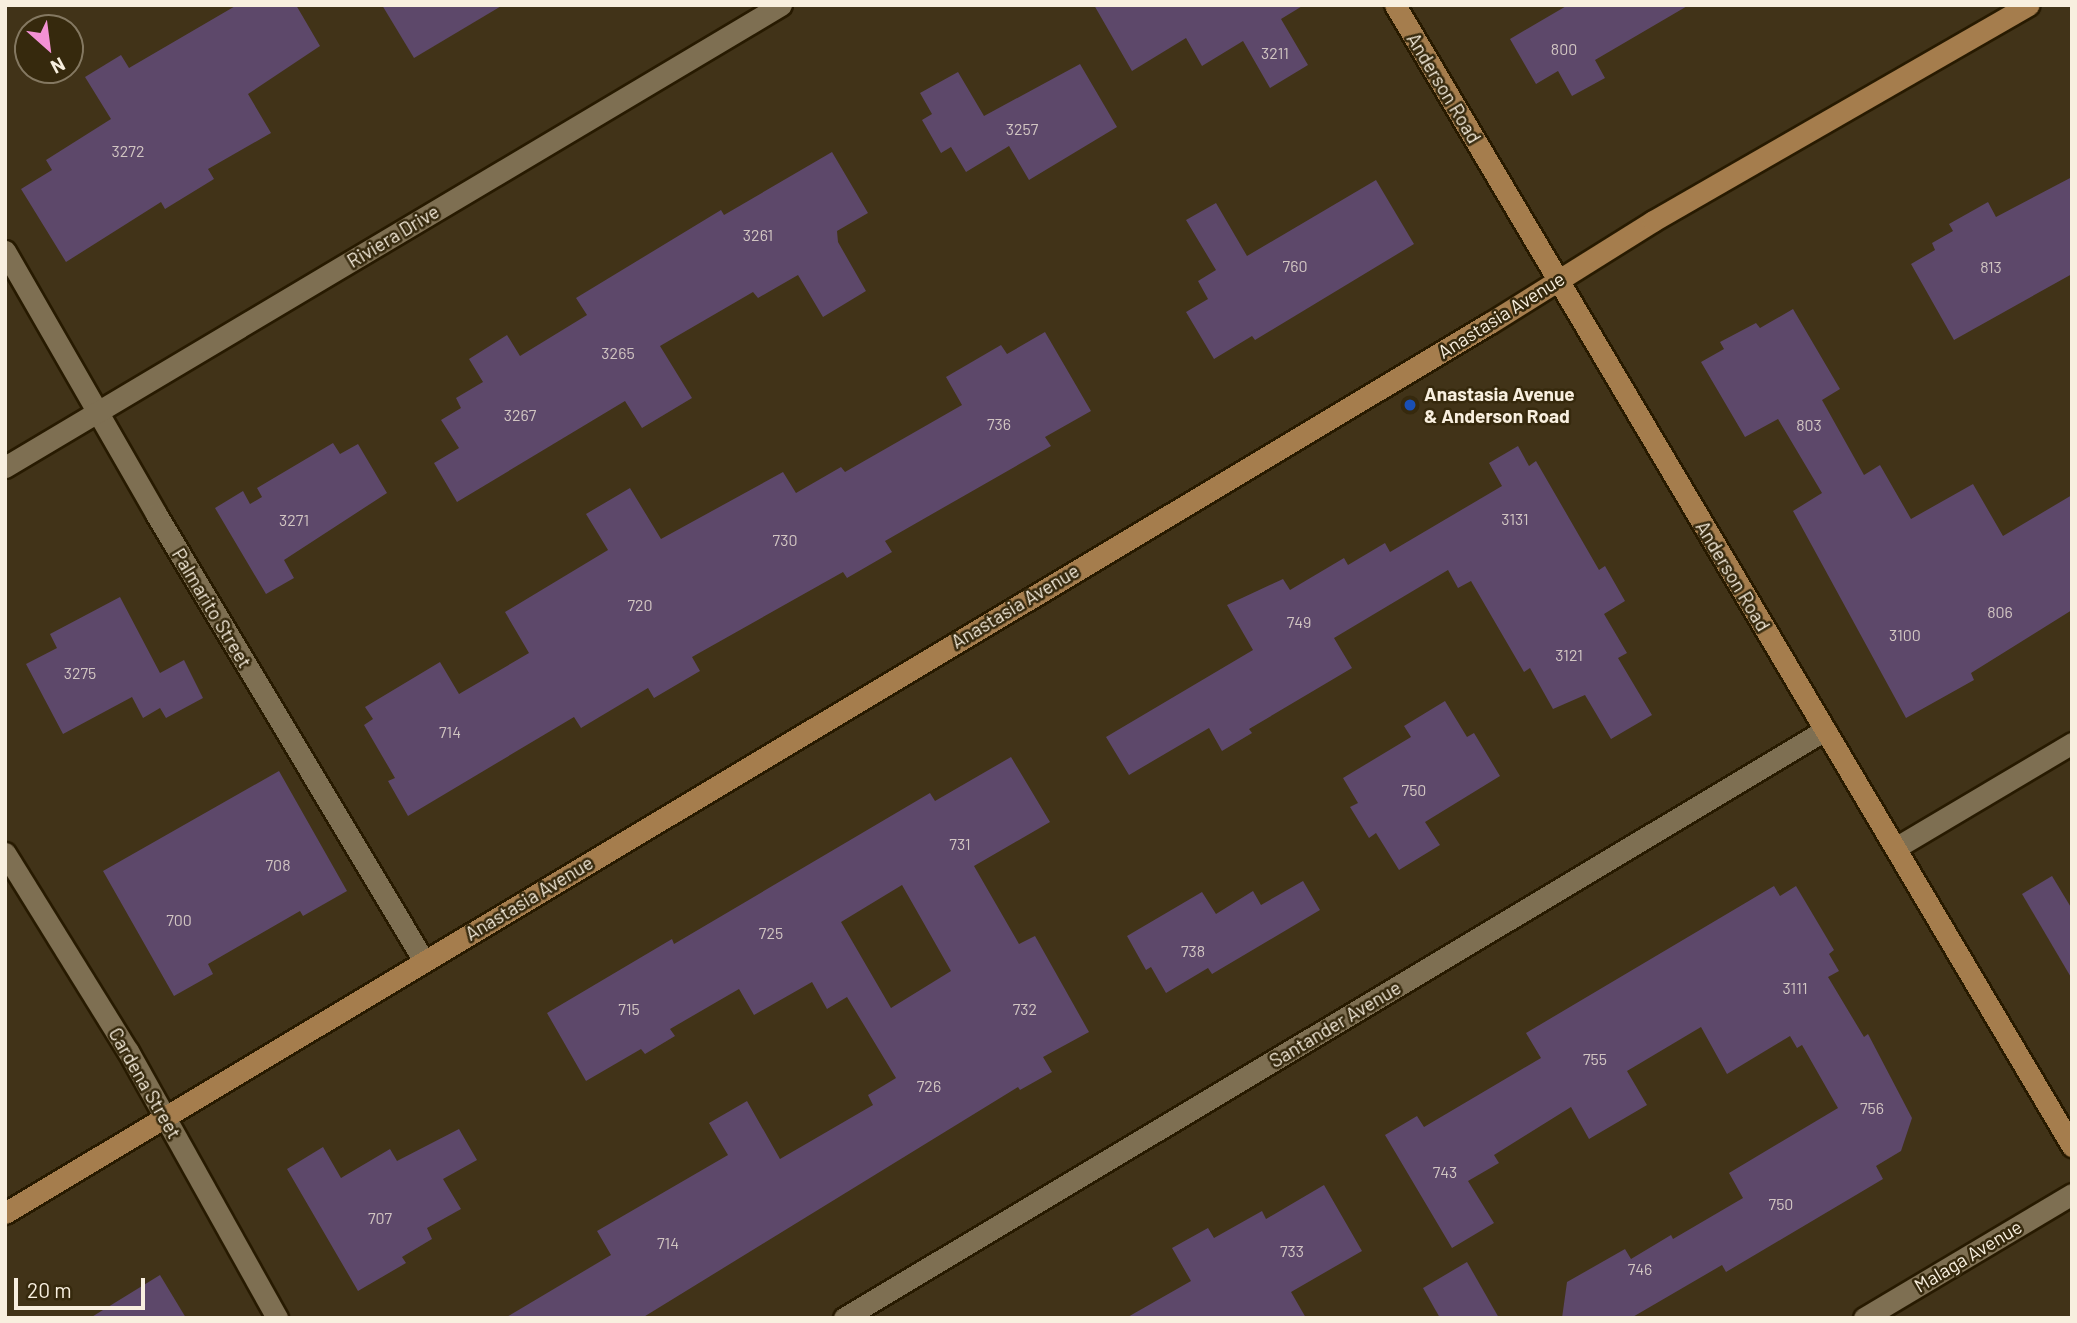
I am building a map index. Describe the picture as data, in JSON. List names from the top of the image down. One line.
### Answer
{"streets":{"street":["Anderson Road","Riviera Drive","Anastasia Avenue","Palmarito Street","Santander Avenue","Cardena Street","Malaga Avenue"]},"crossings":[["Anderson Road","Anastasia Avenue"],["Anderson Road","Santander Avenue"],["Riviera Drive","Palmarito Street"],["Anastasia Avenue","Palmarito Street"],["Anastasia Avenue","Cardena Street"]],"places":["Anastasia Avenue & Anderson Road"],"house_numbers":["800","3211","3257","3272","3261","760","813","3265","3267","736","803","3131","3271","730","720","806","749","3100","3121","3275","714","750","731","708","700","725","738","3111","715","732","755","726","756","743","750","707","714","733","746"],"scale_bar":"20 m","north":"bottom right"}
